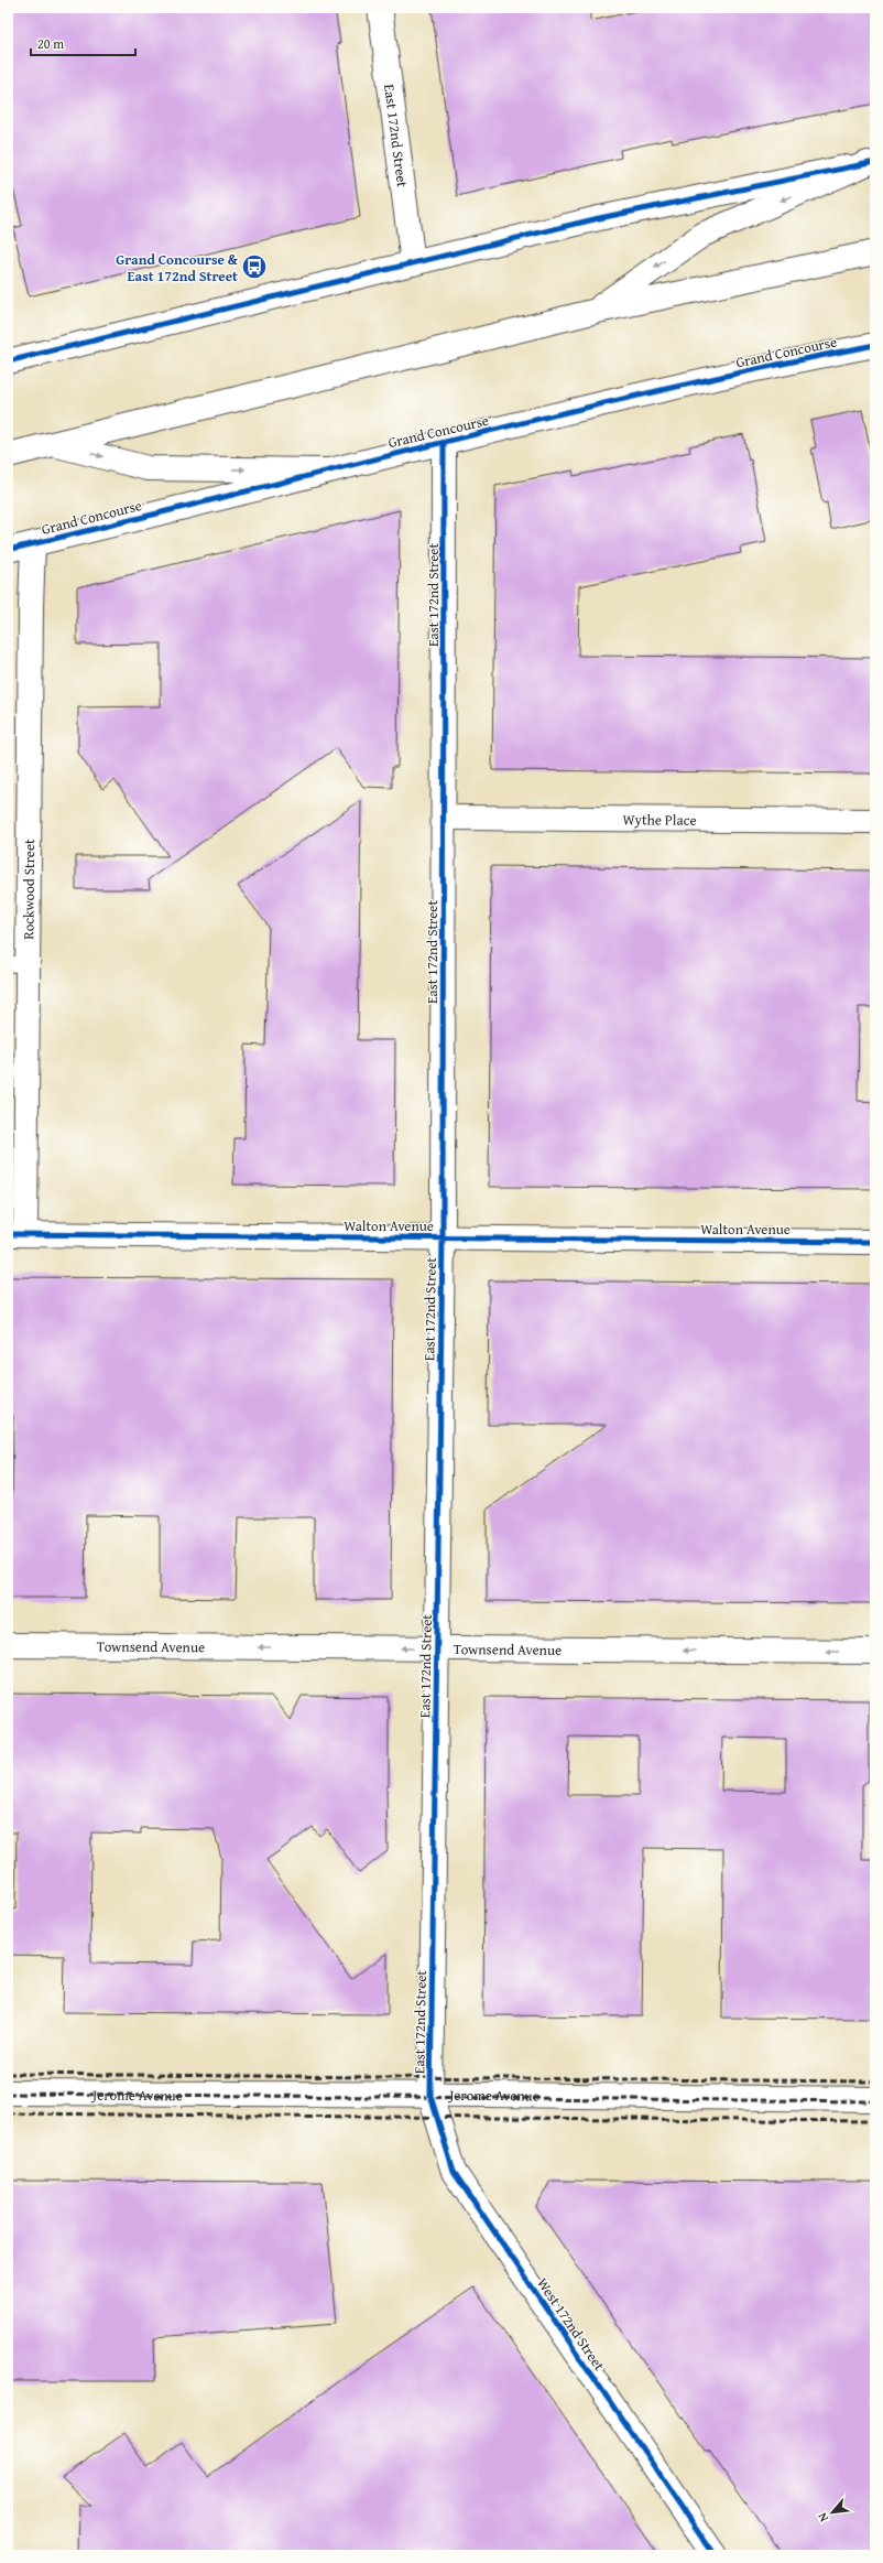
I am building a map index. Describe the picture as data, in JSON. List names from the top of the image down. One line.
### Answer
{"streets":{"street":["East 172nd Street","Grand Concourse","Wythe Place","Rockwood Street","Walton Avenue","Townsend Avenue","Jerome Avenue","West 172nd Street"]},"crossings":[["East 172nd Street","Grand Concourse"],["East 172nd Street","Wythe Place"],["East 172nd Street","Walton Avenue"],["East 172nd Street","Townsend Avenue"],["East 172nd Street","Jerome Avenue"],["East 172nd Street","West 172nd Street"],["Grand Concourse","Rockwood Street"],["Rockwood Street","Walton Avenue"],["Jerome Avenue","West 172nd Street"]],"one_way":["Townsend Avenue"],"places":{"bus stop":["Grand Concourse & East 172nd Street"]},"scale_bar":"20 m","north":"bottom left"}
